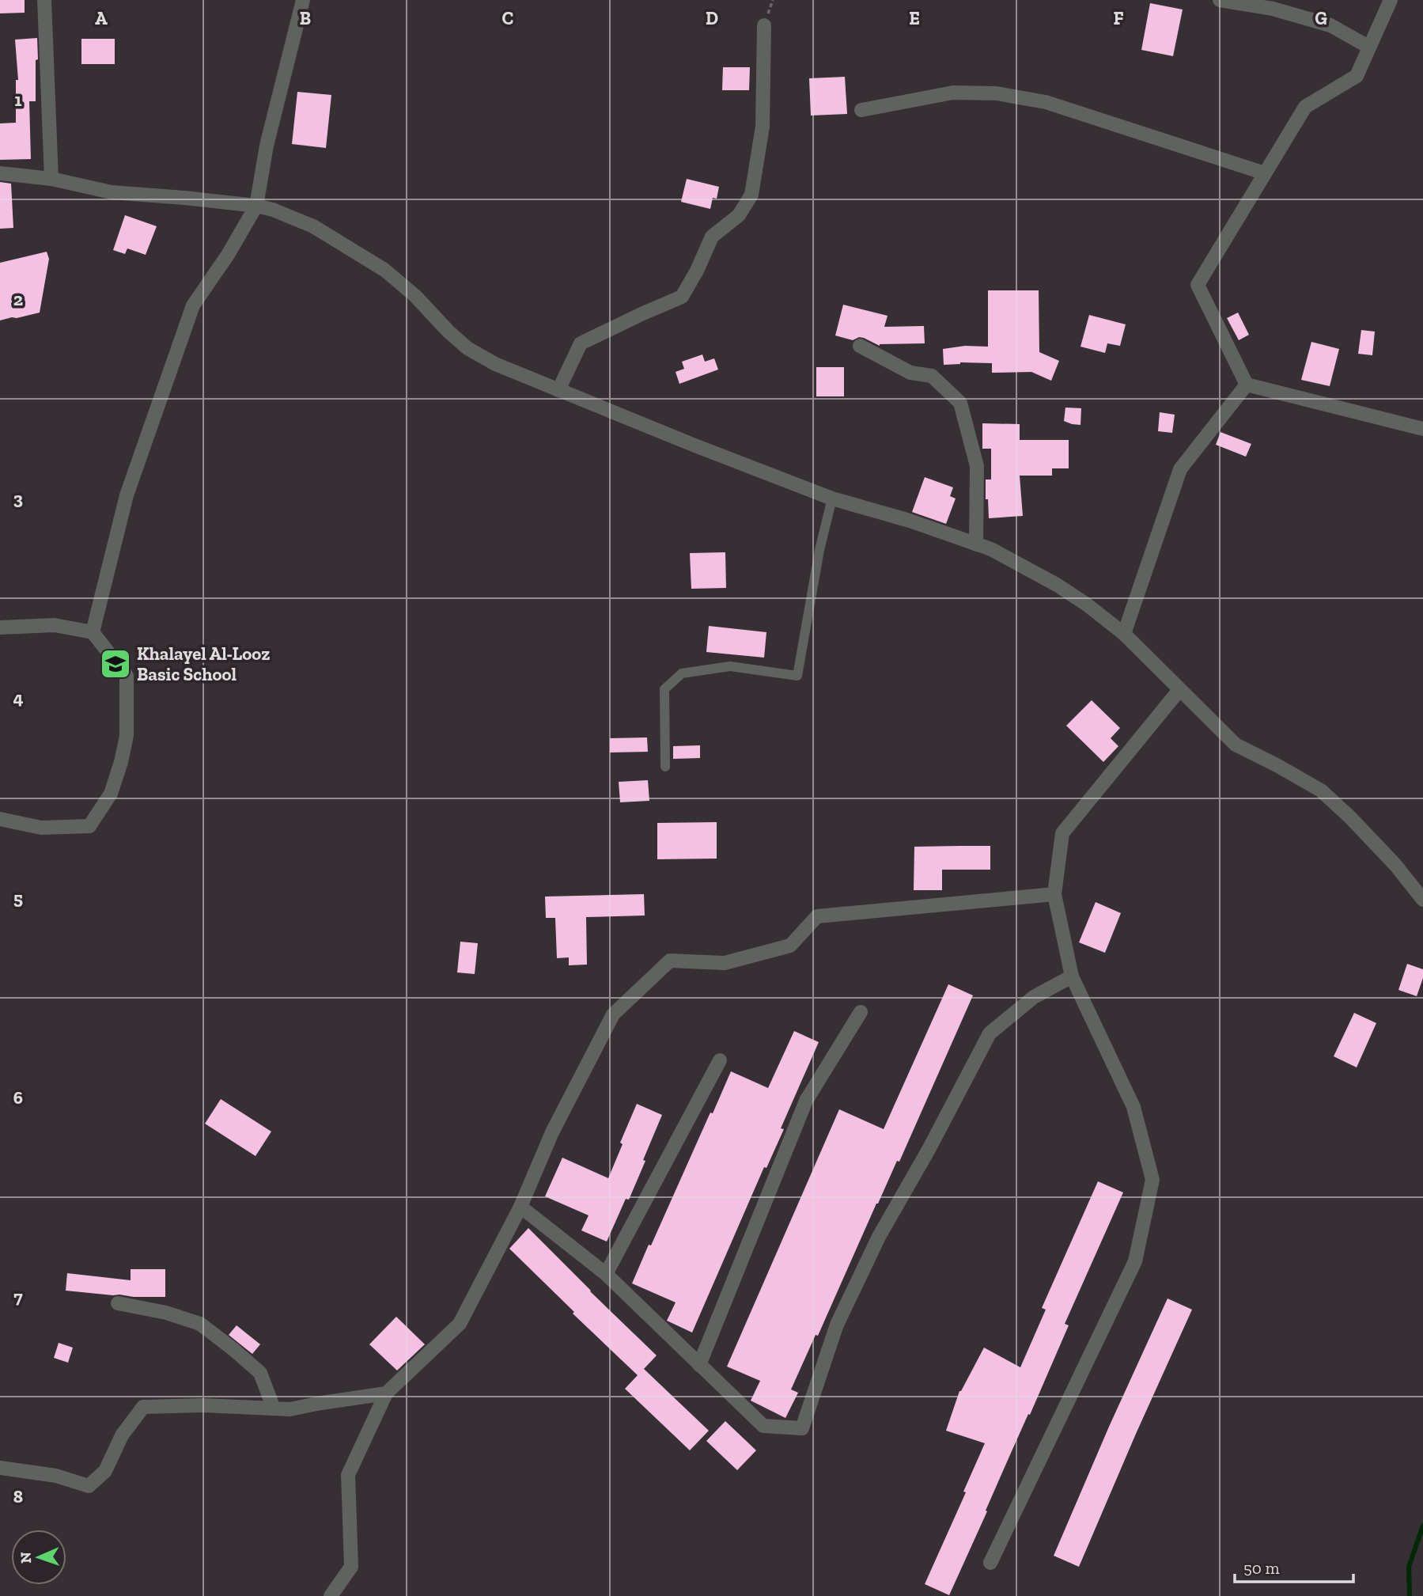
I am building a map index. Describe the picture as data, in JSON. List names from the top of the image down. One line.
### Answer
{"places":{"school or university":["Khalayel Al-Looz Basic School"]},"scale_bar":"50 m","north":"left","grid":{"columns":["A","B","C","D","E","F","G"],"rows":["1","2","3","4","5","6","7","8"]}}
